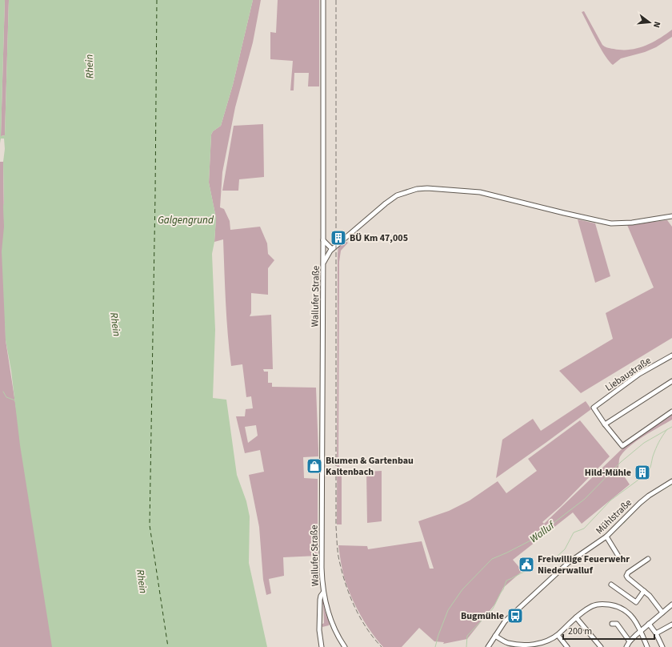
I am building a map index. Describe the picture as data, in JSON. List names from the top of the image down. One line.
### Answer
{"streets":{"street":["Wallufer Straße","Liebaustraße","Mühlstraße"]},"water":["Rhein","Galgengrund","Walluf"],"places":{"building":["BÜ Km 47,005","Hild-Mühle"],"shop":["Blumen & Gartenbau Kaltenbach"],"public building":["Freiwillige Feuerwehr Niederwalluf"],"bus stop":["Bugmühle"]},"scale_bar":"200 m","north":"right"}
